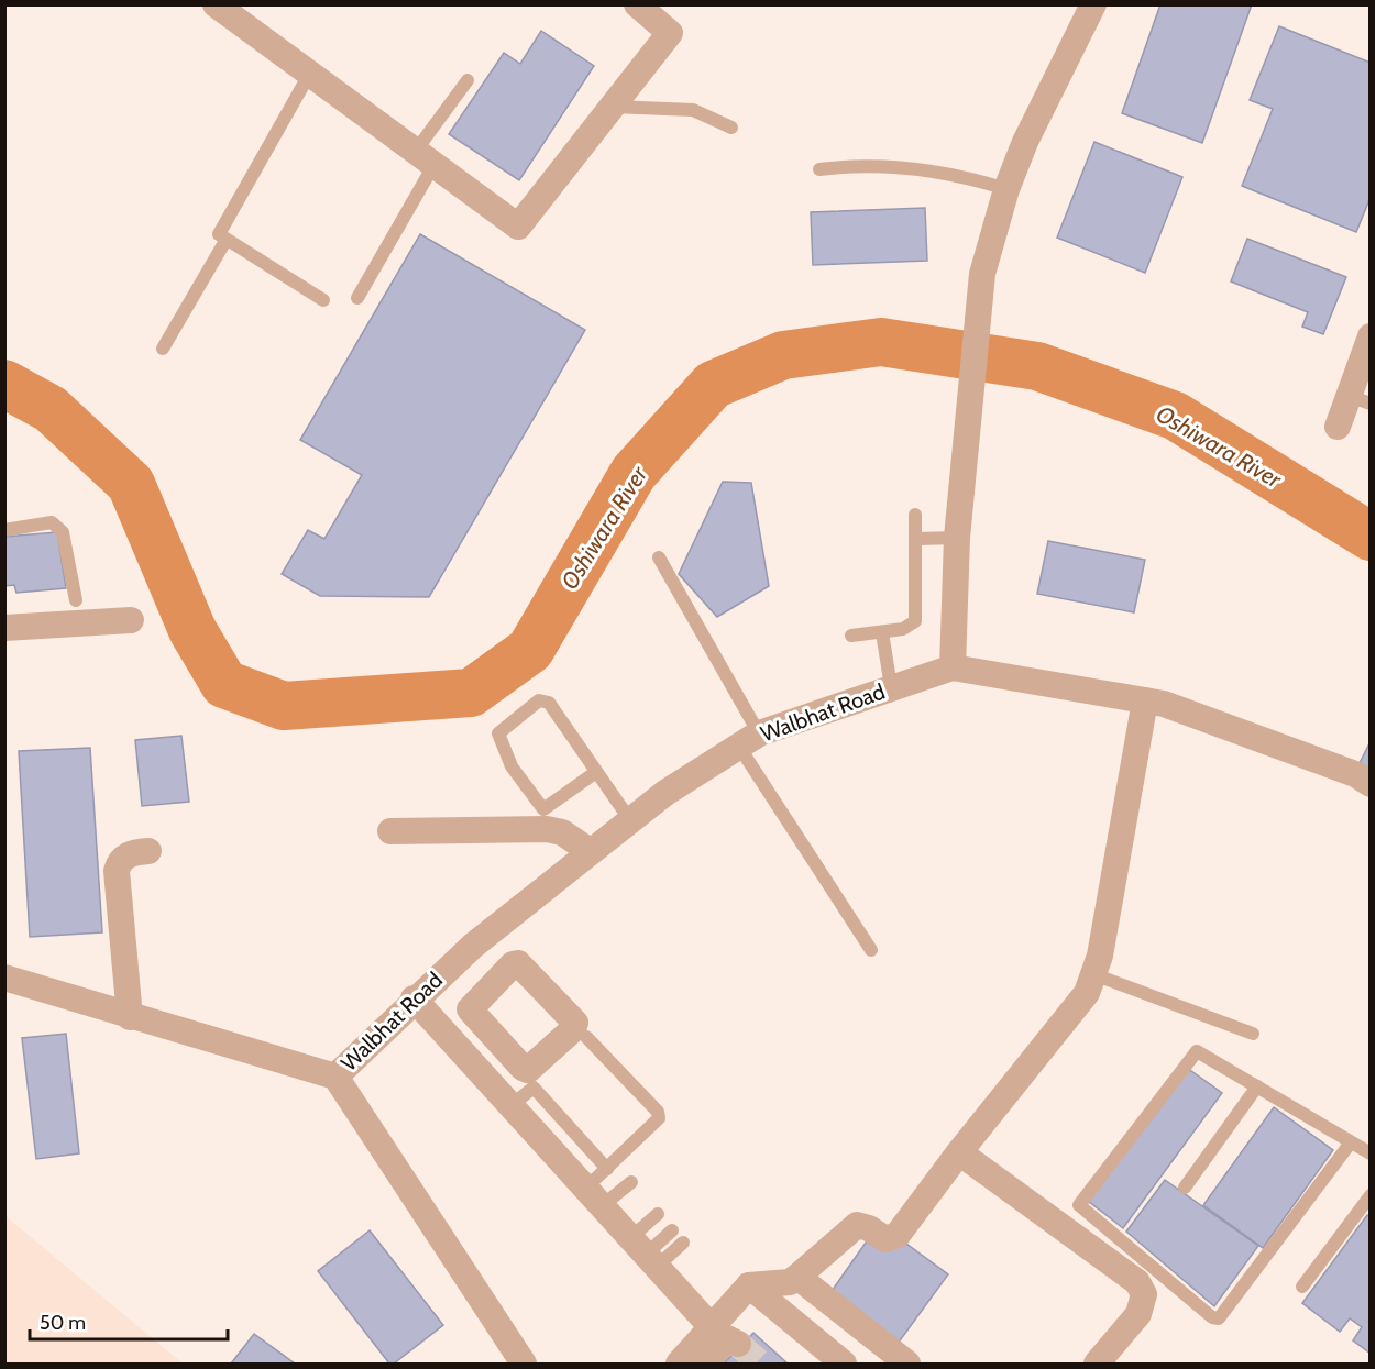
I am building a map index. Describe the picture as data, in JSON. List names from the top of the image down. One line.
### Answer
{"streets":{"street":["Walbhat Road"]},"water":["Oshiwara River"],"scale_bar":"50 m"}
